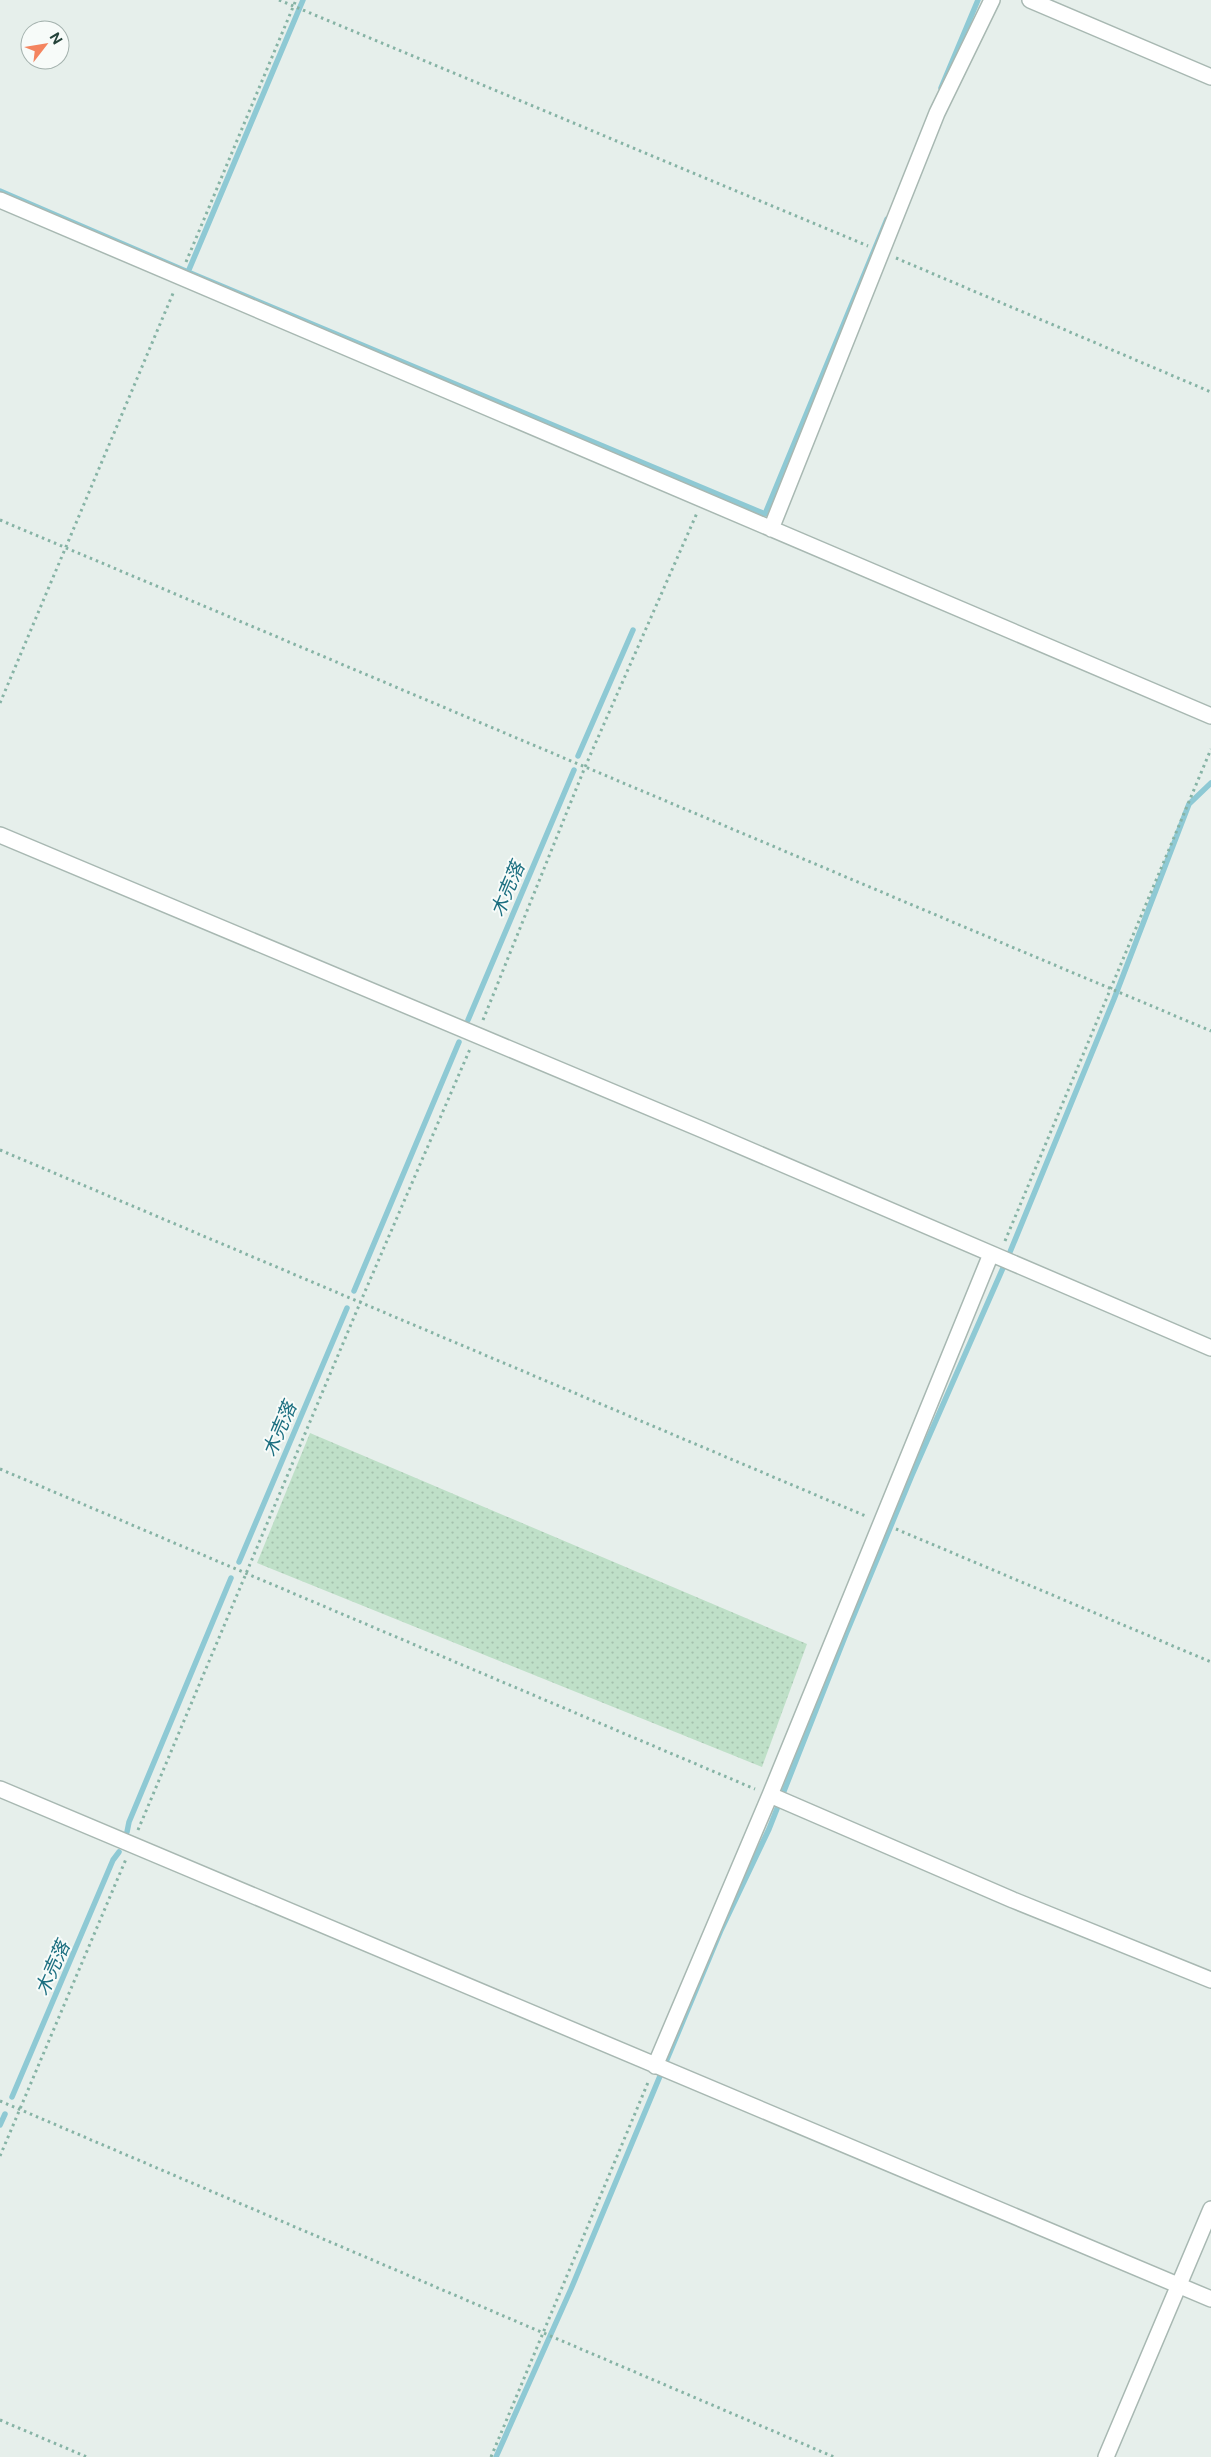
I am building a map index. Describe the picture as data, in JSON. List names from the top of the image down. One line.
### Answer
{"water":["木売落"],"north":"top right"}
